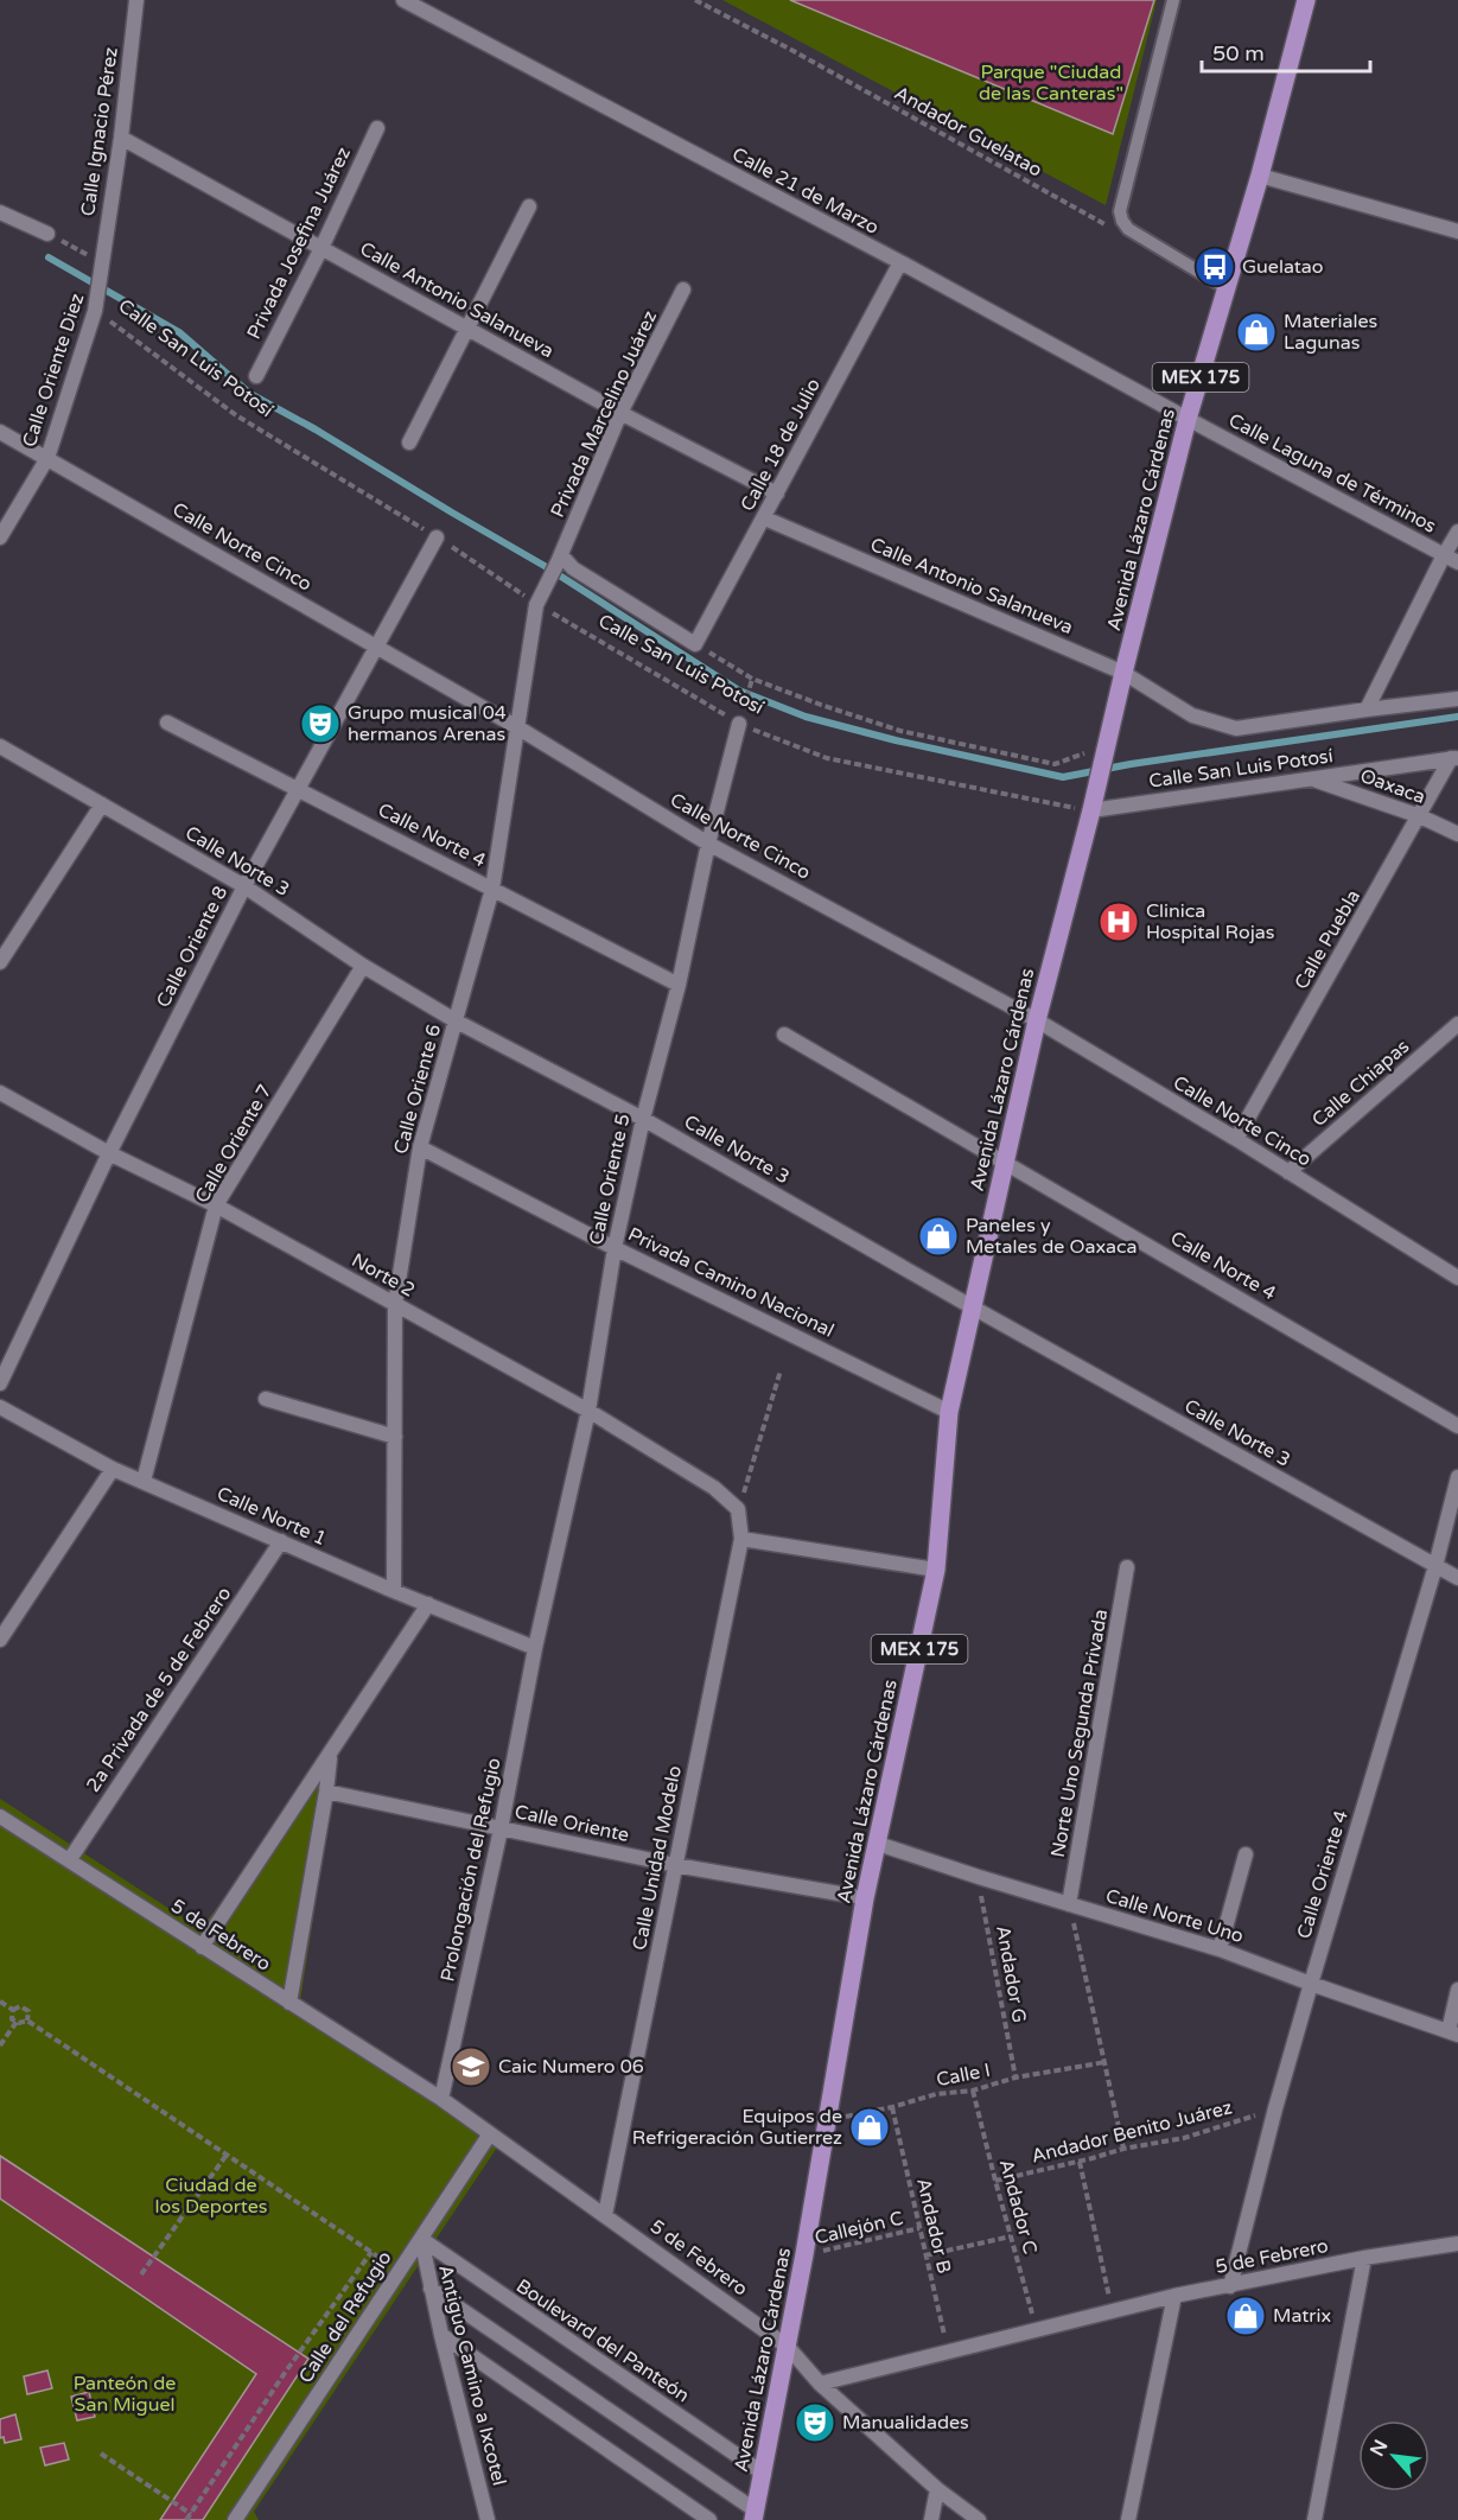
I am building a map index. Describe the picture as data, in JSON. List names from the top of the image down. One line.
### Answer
{"streets":{"main road":["MEX 175","Avenida Lázaro Cárdenas"],"street":["Calle Ignacio Pérez","Calle 21 de Marzo","Privada Josefina Juárez","Calle Antonio Salanueva","Calle San Luis Potosí","Calle Oriente Diez","Privada Marcelino Juárez","Calle 18 de Julio","Calle Laguna de Términos","Calle Norte Cinco","Oaxaca","Calle Norte 4","Calle Norte 3","Calle Puebla","Calle Oriente 8","Calle Chiapas","Calle Oriente 6","Calle Oriente 7","Calle Oriente 5","Norte 2","Privada Camino Nacional","Calle Norte 1","2a Privada de 5 de Febrero","Norte Uno Segunda Privada","Calle Oriente","Calle Unidad Modelo","Prolongación del Refugio","Calle Oriente 4","Calle Norte Uno","5 de Febrero","Calle del Refugio","Boulevard del Panteón","Antiguo Camino a Ixcotel"],"path":["Andador Guelatao","Andador G","Calle I","Andador Benito Juárez","Andador C","Andador B","Callejón C"]},"crossings":[["Calle Ignacio Pérez","Calle Antonio Salanueva"],["Calle Ignacio Pérez","Calle Oriente Diez"],["Calle 21 de Marzo","Calle 18 de Julio"],["Calle 21 de Marzo","Calle Laguna de Términos"],["Calle 21 de Marzo","Avenida Lázaro Cárdenas"],["Privada Josefina Juárez","Calle Antonio Salanueva"],["Calle Antonio Salanueva","Privada Marcelino Juárez"],["Calle Antonio Salanueva","Calle 18 de Julio"],["Calle Antonio Salanueva","Avenida Lázaro Cárdenas"],["Calle San Luis Potosí","Calle Oriente Diez"],["Calle San Luis Potosí","Privada Marcelino Juárez"],["Calle San Luis Potosí","Calle 18 de Julio"],["Calle San Luis Potosí","Avenida Lázaro Cárdenas"],["Calle San Luis Potosí","Oaxaca"],["Calle San Luis Potosí","Calle Puebla"],["Calle San Luis Potosí","Calle Oriente 8"],["Calle San Luis Potosí","Calle Oriente 6"],["Calle San Luis Potosí","Calle Oriente 5"],["Calle Oriente Diez","Calle Norte Cinco"],["Privada Marcelino Juárez","Calle Oriente 6"],["Calle Laguna de Términos","Avenida Lázaro Cárdenas"],["Avenida Lázaro Cárdenas","Calle Norte Cinco"],["Avenida Lázaro Cárdenas","Calle Norte 4"],["Avenida Lázaro Cárdenas","Calle Norte 3"],["Avenida Lázaro Cárdenas","Privada Camino Nacional"],["Avenida Lázaro Cárdenas","Calle Norte Uno"],["Avenida Lázaro Cárdenas","5 de Febrero"],["Avenida Lázaro Cárdenas","Calle I"],["Avenida Lázaro Cárdenas","Callejón C"],["Avenida Lázaro Cárdenas","Boulevard del Panteón"],["Calle Norte Cinco","Calle Puebla"],["Calle Norte Cinco","Calle Oriente 8"],["Calle Norte Cinco","Calle Chiapas"],["Calle Norte Cinco","Calle Oriente 6"],["Calle Norte Cinco","Calle Oriente 5"],["Oaxaca","Calle Puebla"],["Calle Norte 4","Calle Oriente 8"],["Calle Norte 4","Calle Oriente 6"],["Calle Norte 4","Calle Oriente 5"],["Calle Norte 3","Calle Oriente 8"],["Calle Norte 3","Calle Oriente 6"],["Calle Norte 3","Calle Oriente 7"],["Calle Norte 3","Calle Oriente 5"],["Calle Norte 3","Calle Oriente 4"],["Calle Oriente 8","Norte 2"],["Calle Oriente 6","Norte 2"],["Calle Oriente 6","Privada Camino Nacional"],["Calle Oriente 6","Calle Norte 1"],["Calle Oriente 7","Norte 2"],["Calle Oriente 7","Calle Norte 1"],["Calle Oriente 5","Norte 2"],["Calle Oriente 5","Privada Camino Nacional"],["Calle Oriente 5","Calle Norte 1"],["Calle Oriente 5","Prolongación del Refugio"],["Norte 2","Calle Unidad Modelo"],["Calle Norte 1","2a Privada de 5 de Febrero"],["Calle Norte 1","Prolongación del Refugio"],["2a Privada de 5 de Febrero","5 de Febrero"],["Norte Uno Segunda Privada","Calle Norte Uno"],["Calle Oriente","Calle Unidad Modelo"],["Calle Oriente","Prolongación del Refugio"],["Calle Unidad Modelo","5 de Febrero"],["Prolongación del Refugio","5 de Febrero"],["Calle Oriente 4","Calle Norte Uno"],["Calle Oriente 4","5 de Febrero"],["Calle Oriente 4","Andador Benito Juárez"],["Calle Norte Uno","Andador G"],["5 de Febrero","Andador C"],["5 de Febrero","Andador B"],["5 de Febrero","Calle del Refugio"],["Andador G","Calle I"],["Calle I","Andador C"],["Calle I","Andador B"],["Andador Benito Juárez","Andador C"],["Andador B","Callejón C"],["Calle del Refugio","Boulevard del Panteón"],["Calle del Refugio","Antiguo Camino a Ixcotel"],["Boulevard del Panteón","Antiguo Camino a Ixcotel"]],"parks":["Parque \"Ciudad de las Canteras\"","Ciudad de los Deportes","Panteón de San Miguel"],"places":{"bus stop":["Guelatao"],"shop":["Materiales Lagunas","Paneles y Metales de Oaxaca","Equipos de Refrigeración Gutierrez","Matrix"],"theatre":["Grupo musical 04 hermanos Arenas","Manualidades"],"hospital":["Clinica Hospital Rojas"],"school or university":["Caic Numero 06"]},"scale_bar":"50 m","north":"top left"}
